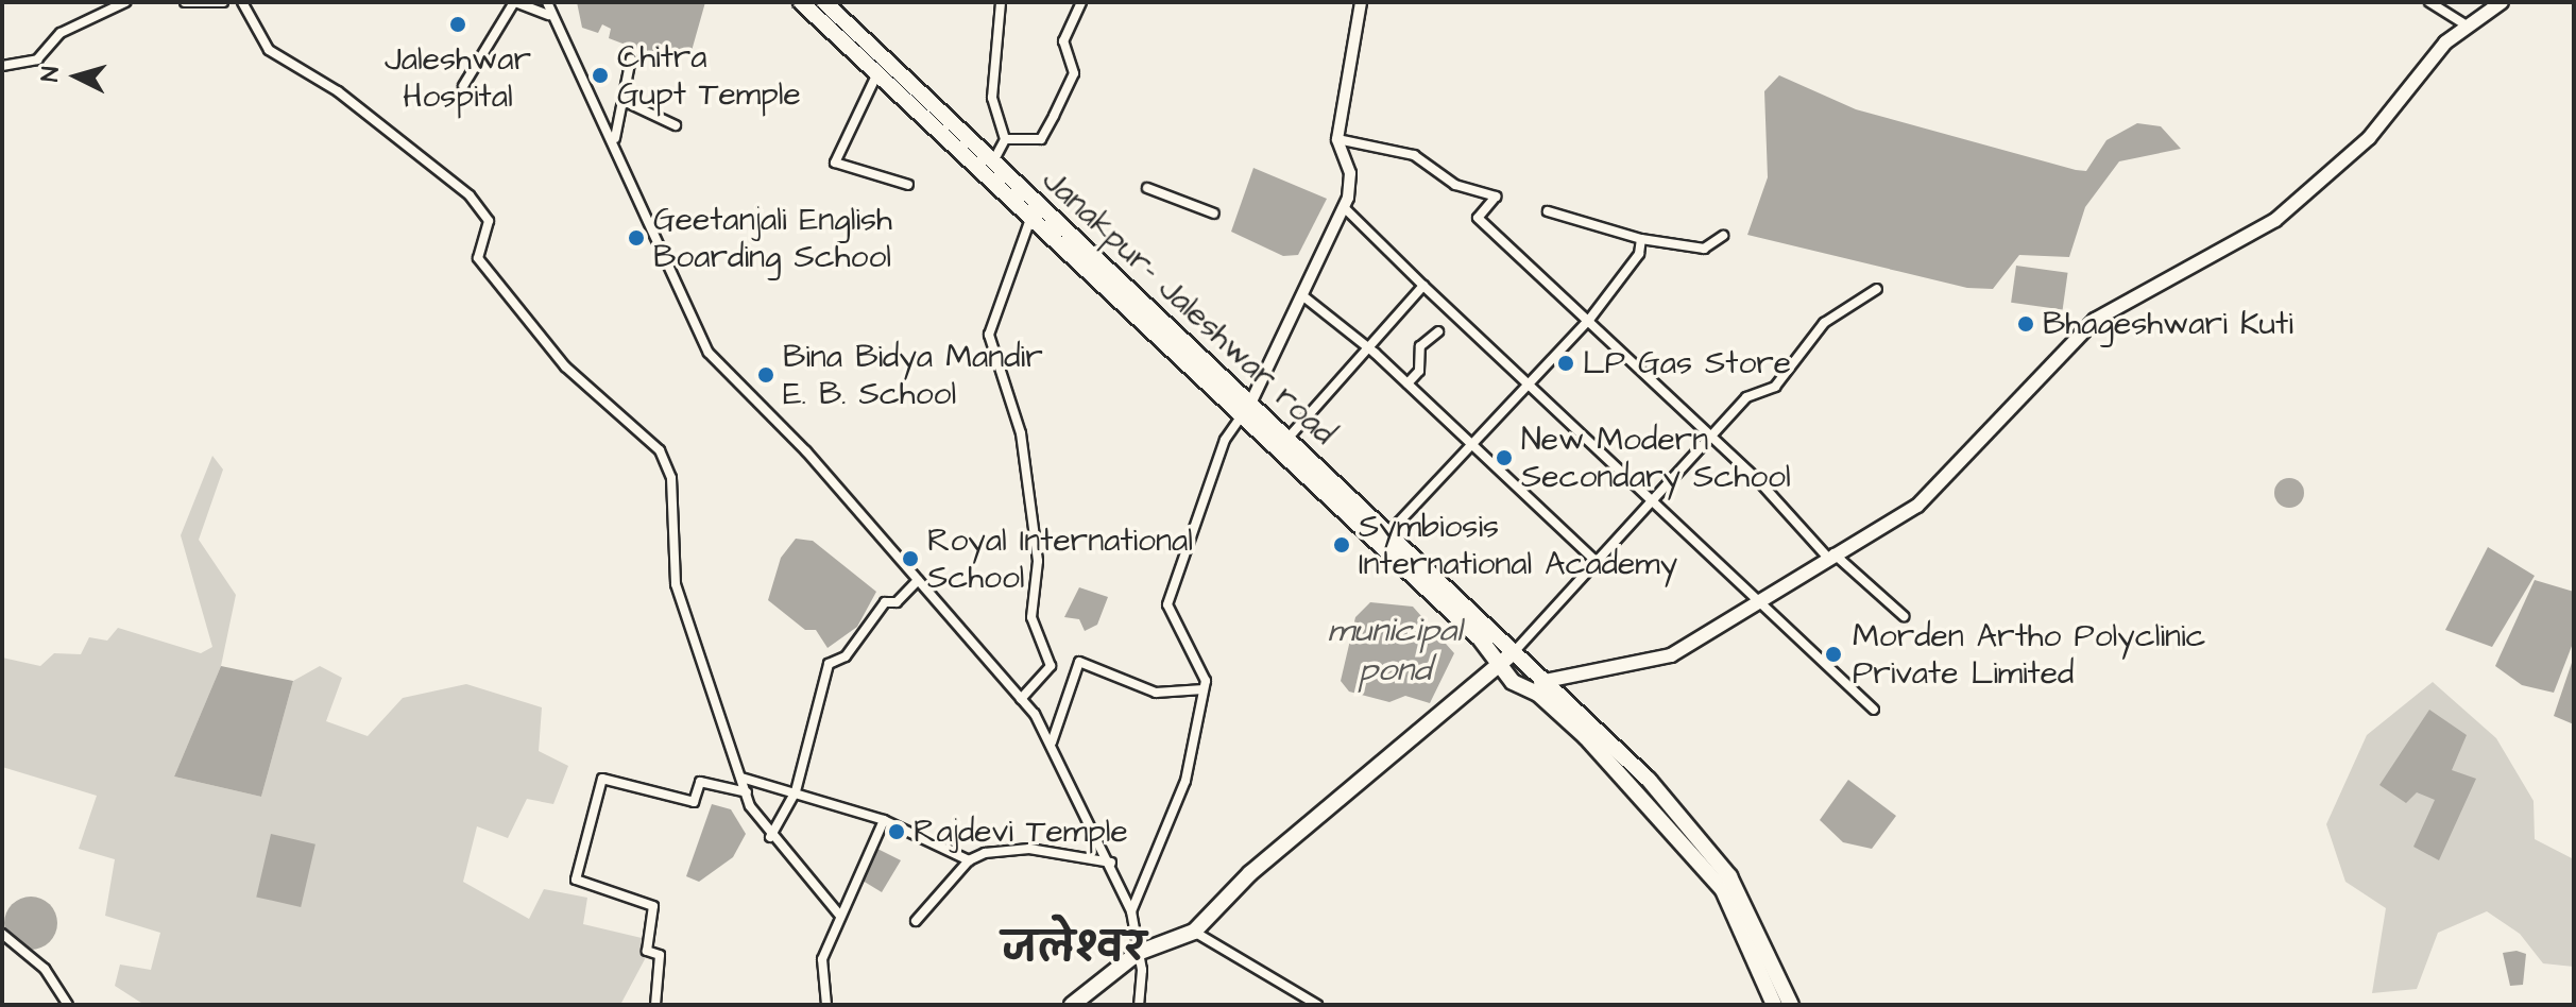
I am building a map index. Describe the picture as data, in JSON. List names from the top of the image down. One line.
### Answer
{"streets":{"main road":["Janakpur- Jaleshwar road"]},"districts":["जलेश्वर"],"water":["municipal pond"],"places":["Jaleshwar Hospital","Chitra Gupt Temple","Geetanjali English Boarding School","Bhageshwari Kuti","LP Gas Store","Bina Bidya Mandir E. B. School","New Modern Secondary School","Symbiosis International Academy","Royal International School","Morden Artho Polyclinic Private Limited","Rajdevi Temple"],"north":"left"}
